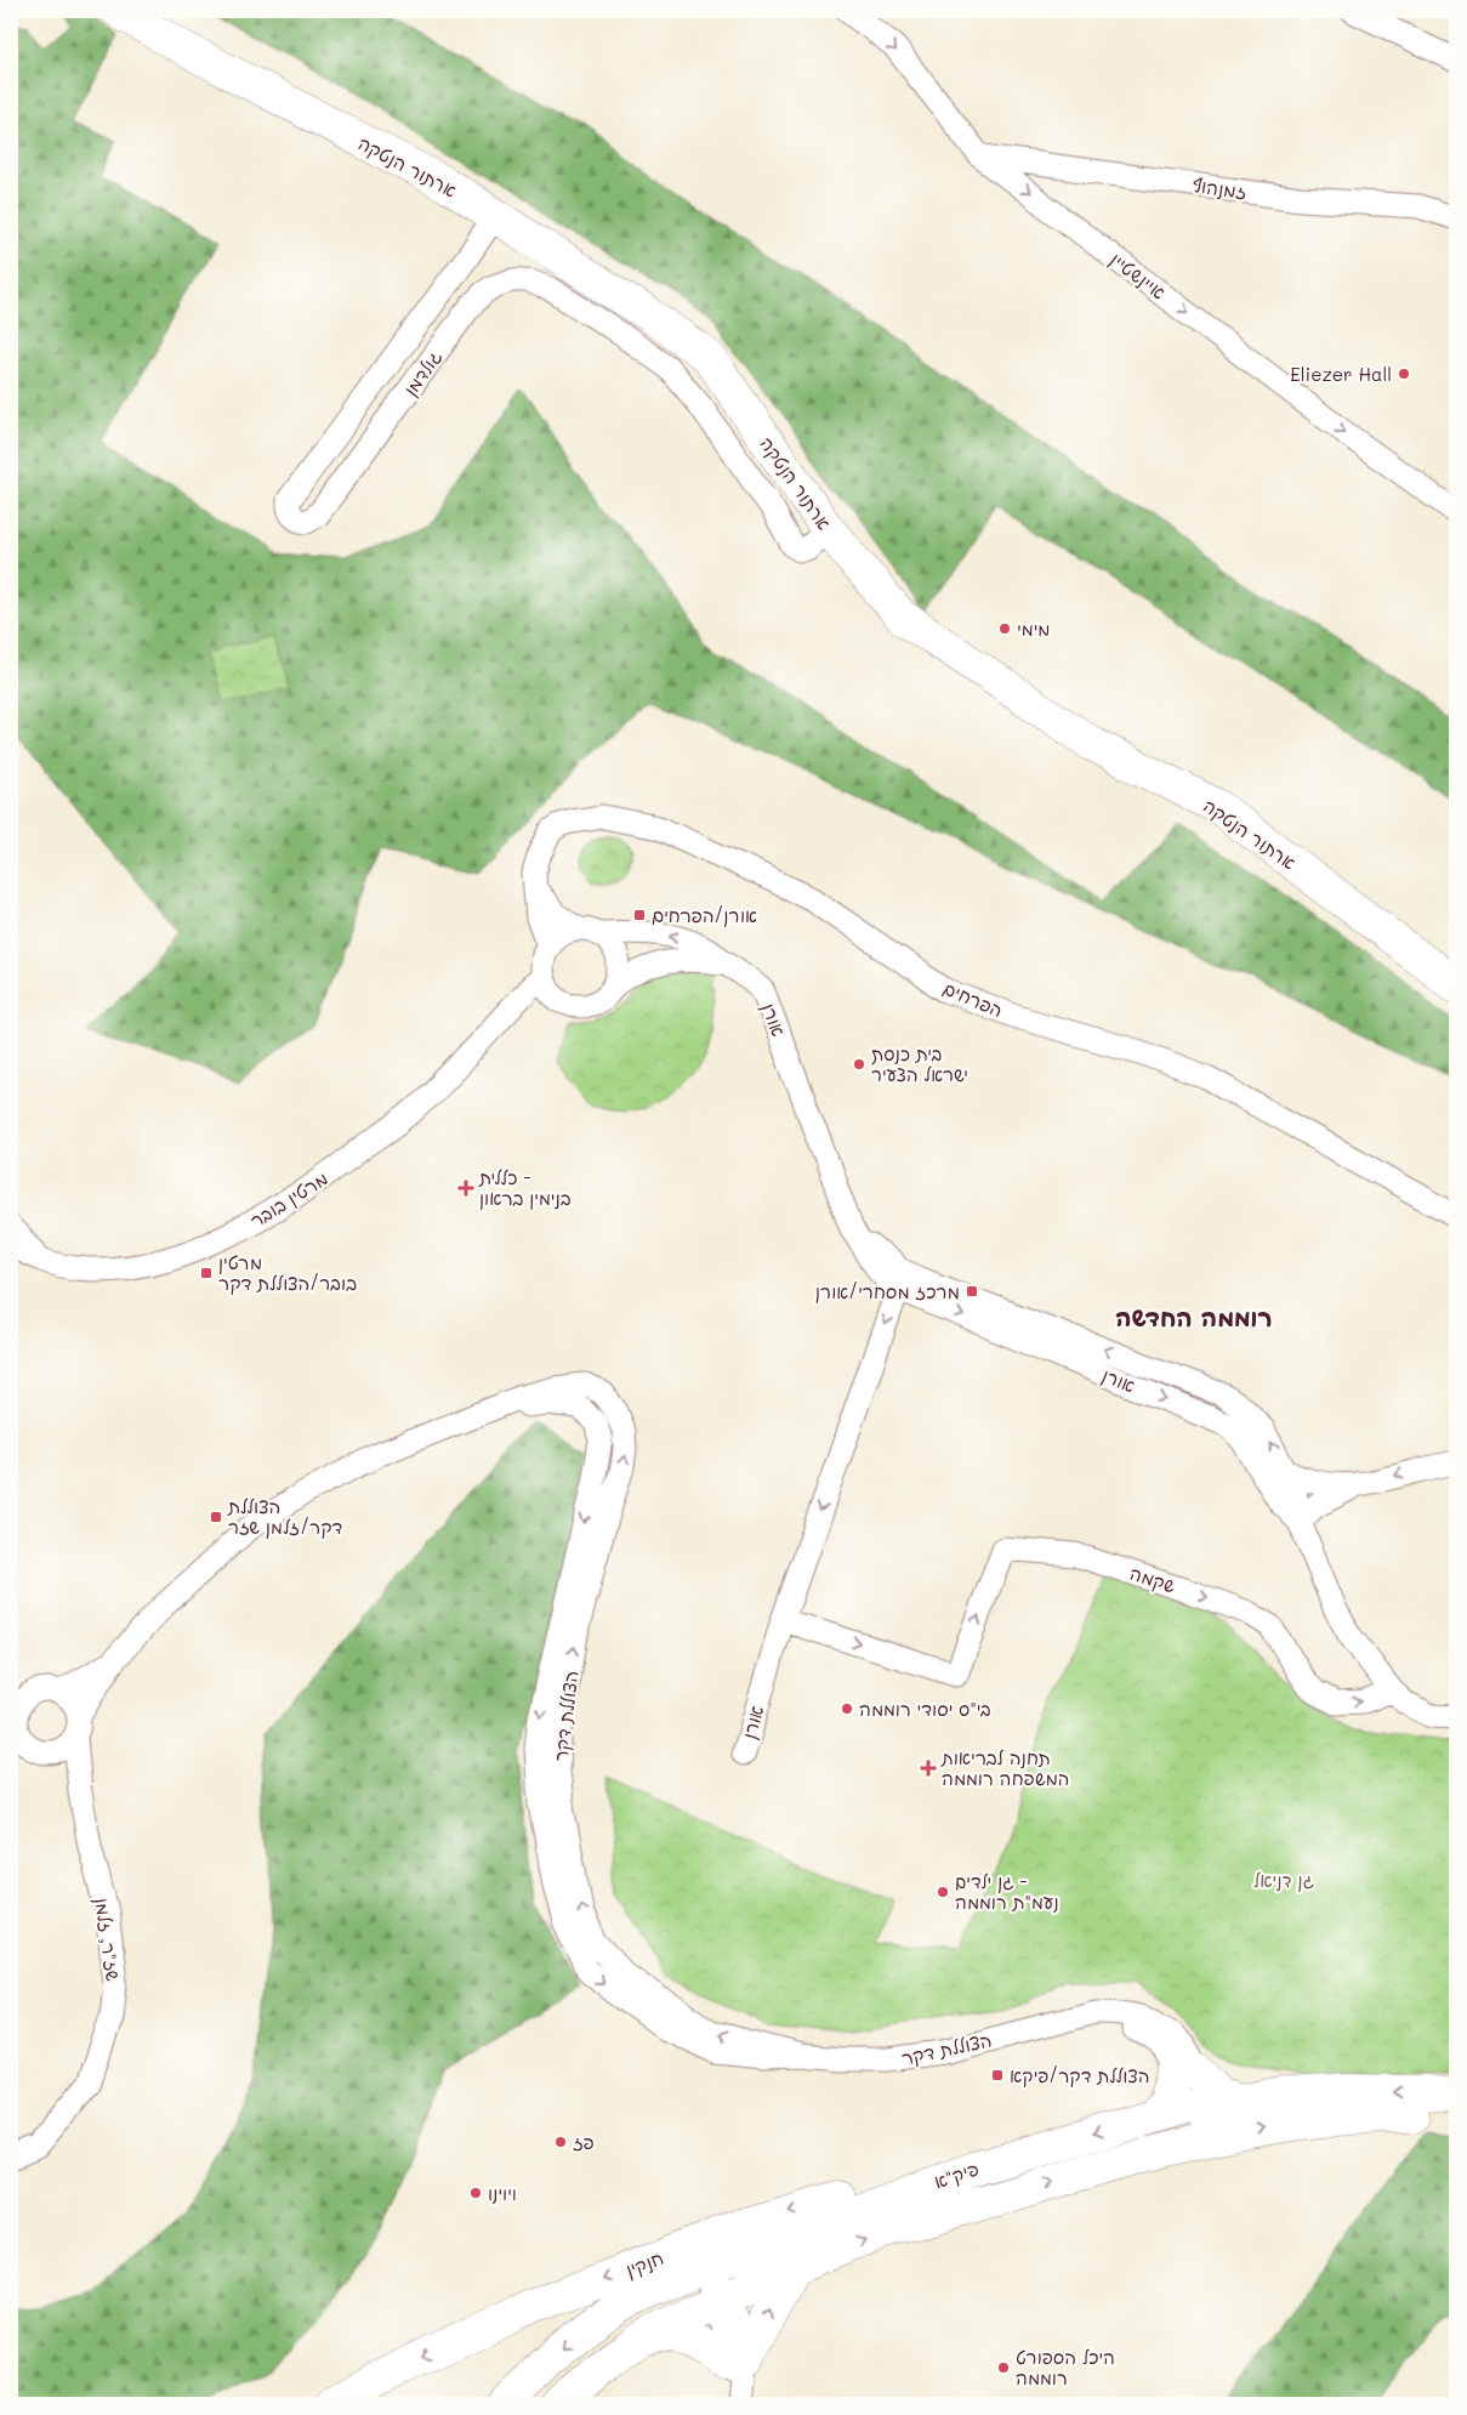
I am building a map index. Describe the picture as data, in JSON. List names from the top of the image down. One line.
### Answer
{"streets":{"main road":["ארתור הנטקה","פיק\"א","חנקין"],"street":["זמנהוף","איינשטיין","גולדמן","הפרחים","אורן","מרטין בובר","שקמה","הצוללת דקר","שז\"ר, זלמן"]},"crossings":[["ארתור הנטקה","גולדמן"],["זמנהוף","איינשטיין"],["הפרחים","אורן"],["הפרחים","מרטין בובר"],["אורן","מרטין בובר"],["אורן","שקמה"],["הצוללת דקר","שז\"ר, זלמן"],["הצוללת דקר","פיק\"א"],["פיק\"א","חנקין"]],"one_way":["איינשטיין","שקמה","חנקין"],"districts":["רוממה החדשה"],"parks":["גן דניאל"],"places":{"other":["Eliezer Hall","מימי","בית כנסת ישראל הצעיר","בי\"ס יסודי רוממה","גן ילדים - נעמ\"ת רוממה","פז","ויוינו","היכל הספורט רוממה"],"transit":["אורן/הפרחים","מרטין בובר/הצוללת דקר","מרכז מסחרי/אורן","הצוללת דקר/זלמן שזר","הצוללת דקר/פיקא"],"health":["כללית - בנימין בראון","תחנה לבריאות המשפחה רוממה"]}}
